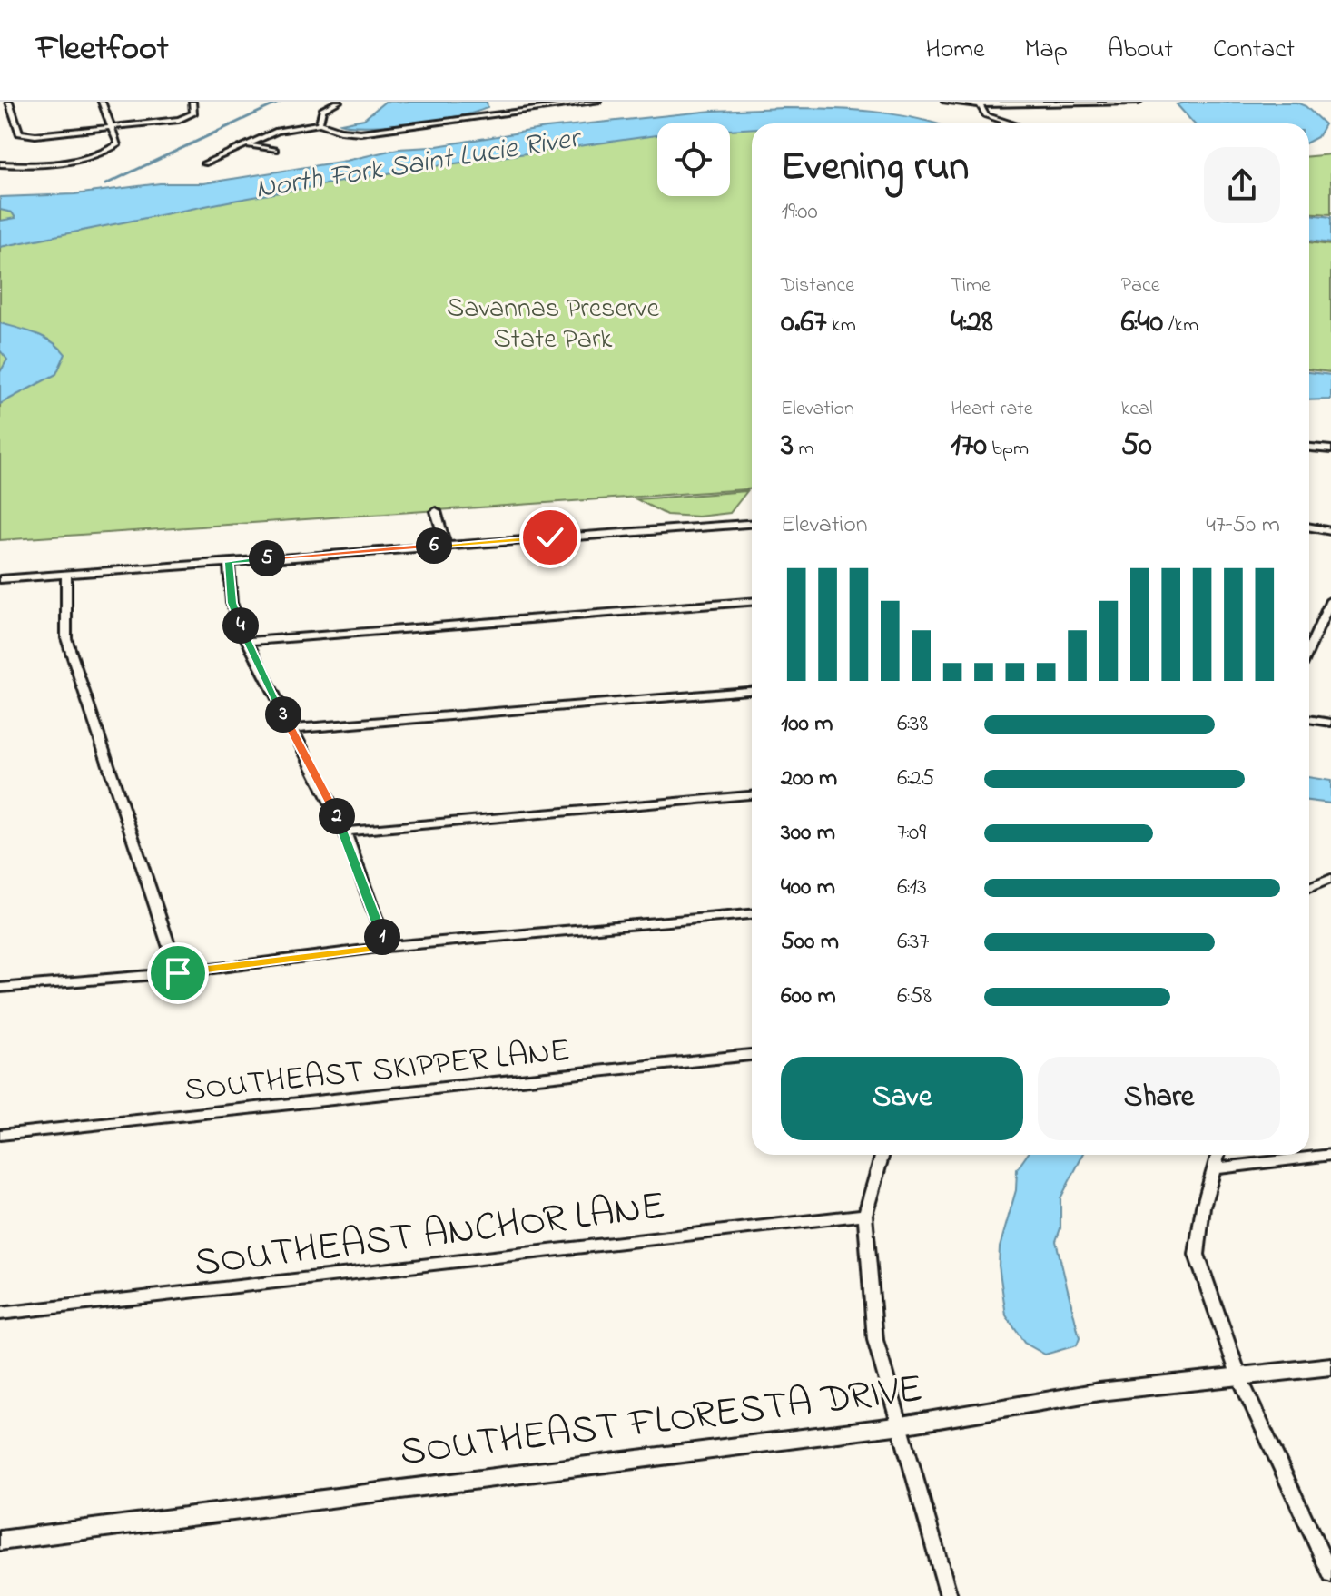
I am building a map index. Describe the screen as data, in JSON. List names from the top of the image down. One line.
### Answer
{"streets":{"street":["SOUTHEAST SKIPPER LANE","SOUTHEAST ANCHOR LANE","SOUTHEAST FLORESTA DRIVE"]},"water":["North Fork Saint Lucie River"],"parks":["Savannas Preserve State Park"],"page":{"header":"Fleetfoot","nav":["Home","Map","About","Contact"],"heading":["Evening run","19:00"],"stats":[["Distance","0.67 km"],["Time","4:28"],["Pace","6:40 /km"],["Elevation","3 m"],["Heart rate","170 bpm"],["kcal","50"]],"chart":["Elevation","47–50 m"],"pins":["6","5","4","3","2","1"],"list":[{"name":"100 m","note":"6:38"},{"name":"200 m","note":"6:25"},{"name":"300 m","note":"7:09"},{"name":"400 m","note":"6:13"},{"name":"500 m","note":"6:37"},{"name":"600 m","note":"6:58"}],"buttons":["Save","Share"]}}
